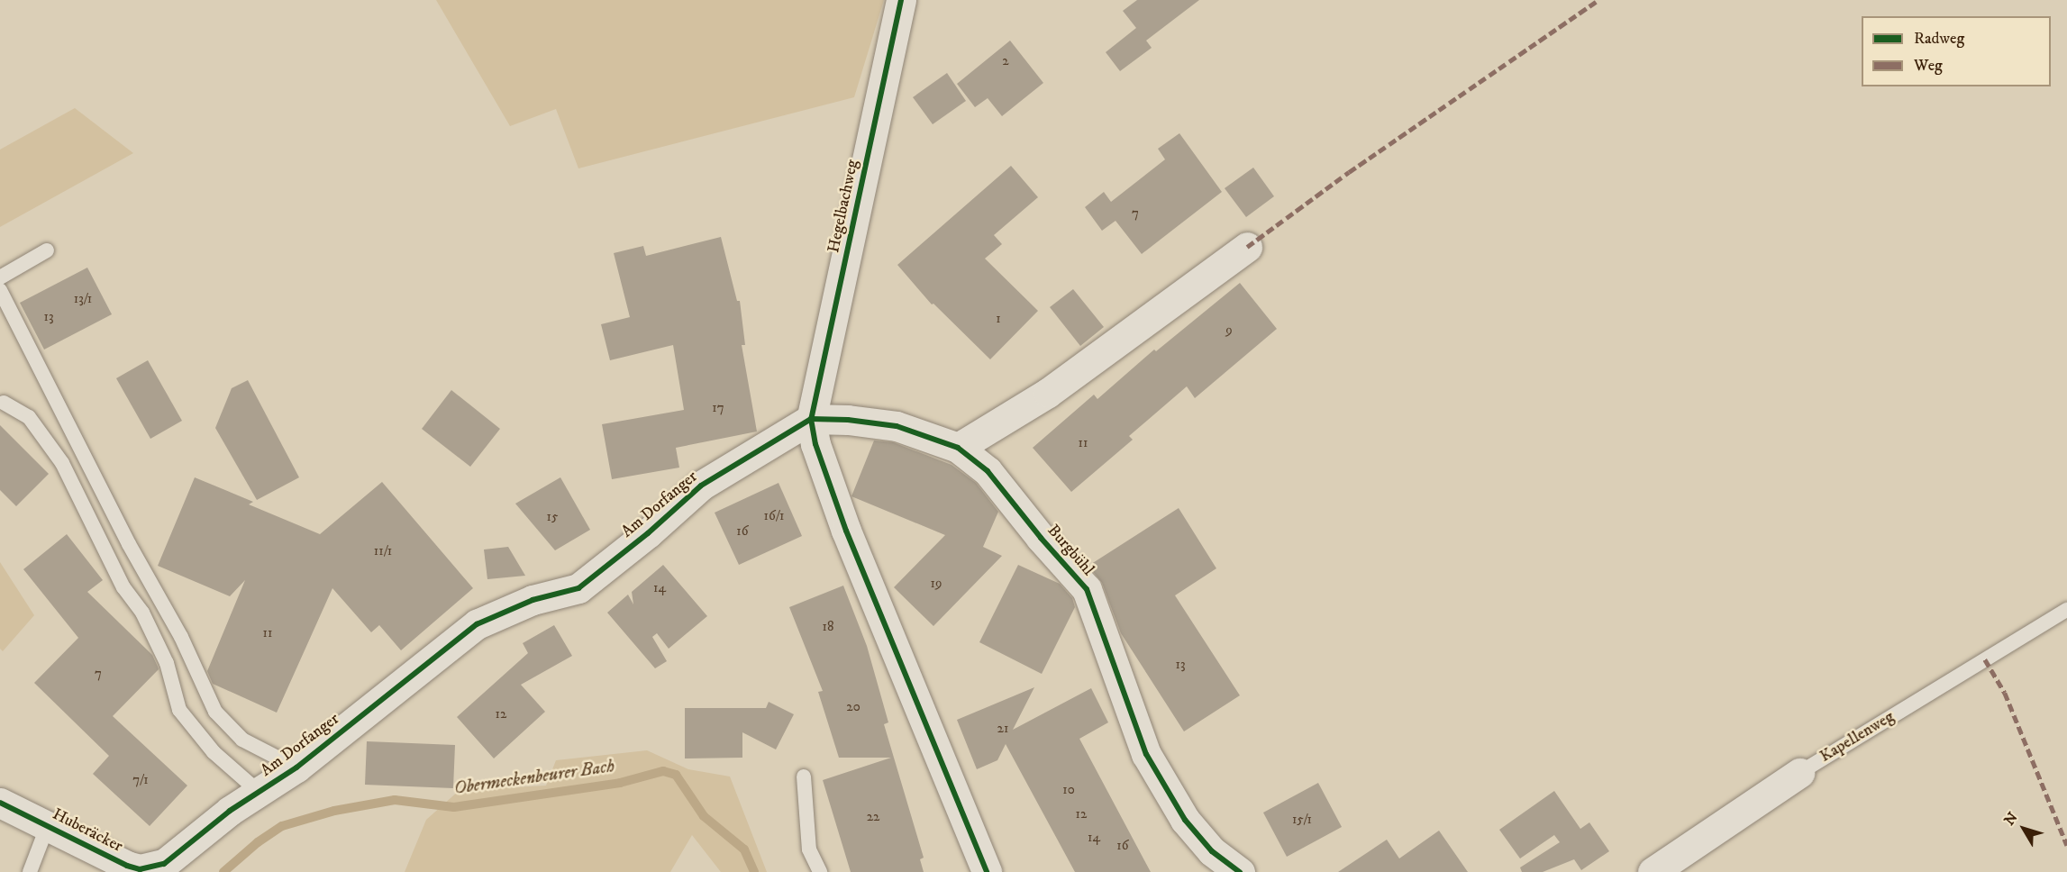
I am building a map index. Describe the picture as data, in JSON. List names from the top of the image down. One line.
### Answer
{"streets":{"street":["Hegelbachweg","Am Dorfanger","Burgbühl","Kapellenweg","Huberäcker"]},"crossings":[["Hegelbachweg","Am Dorfanger"],["Hegelbachweg","Burgbühl"],["Am Dorfanger","Burgbühl"],["Am Dorfanger","Huberäcker"]],"water":["Obermeckenbeurer Bach"],"house_numbers":["2","7","13/1","13","1","9","17","11","16/1","15","16","11/1","19","14","18","11","13","7","20","12","21","7/1","10","12","22","15/1","14","16"],"legend":["Radweg","Weg"],"north":"top left"}
